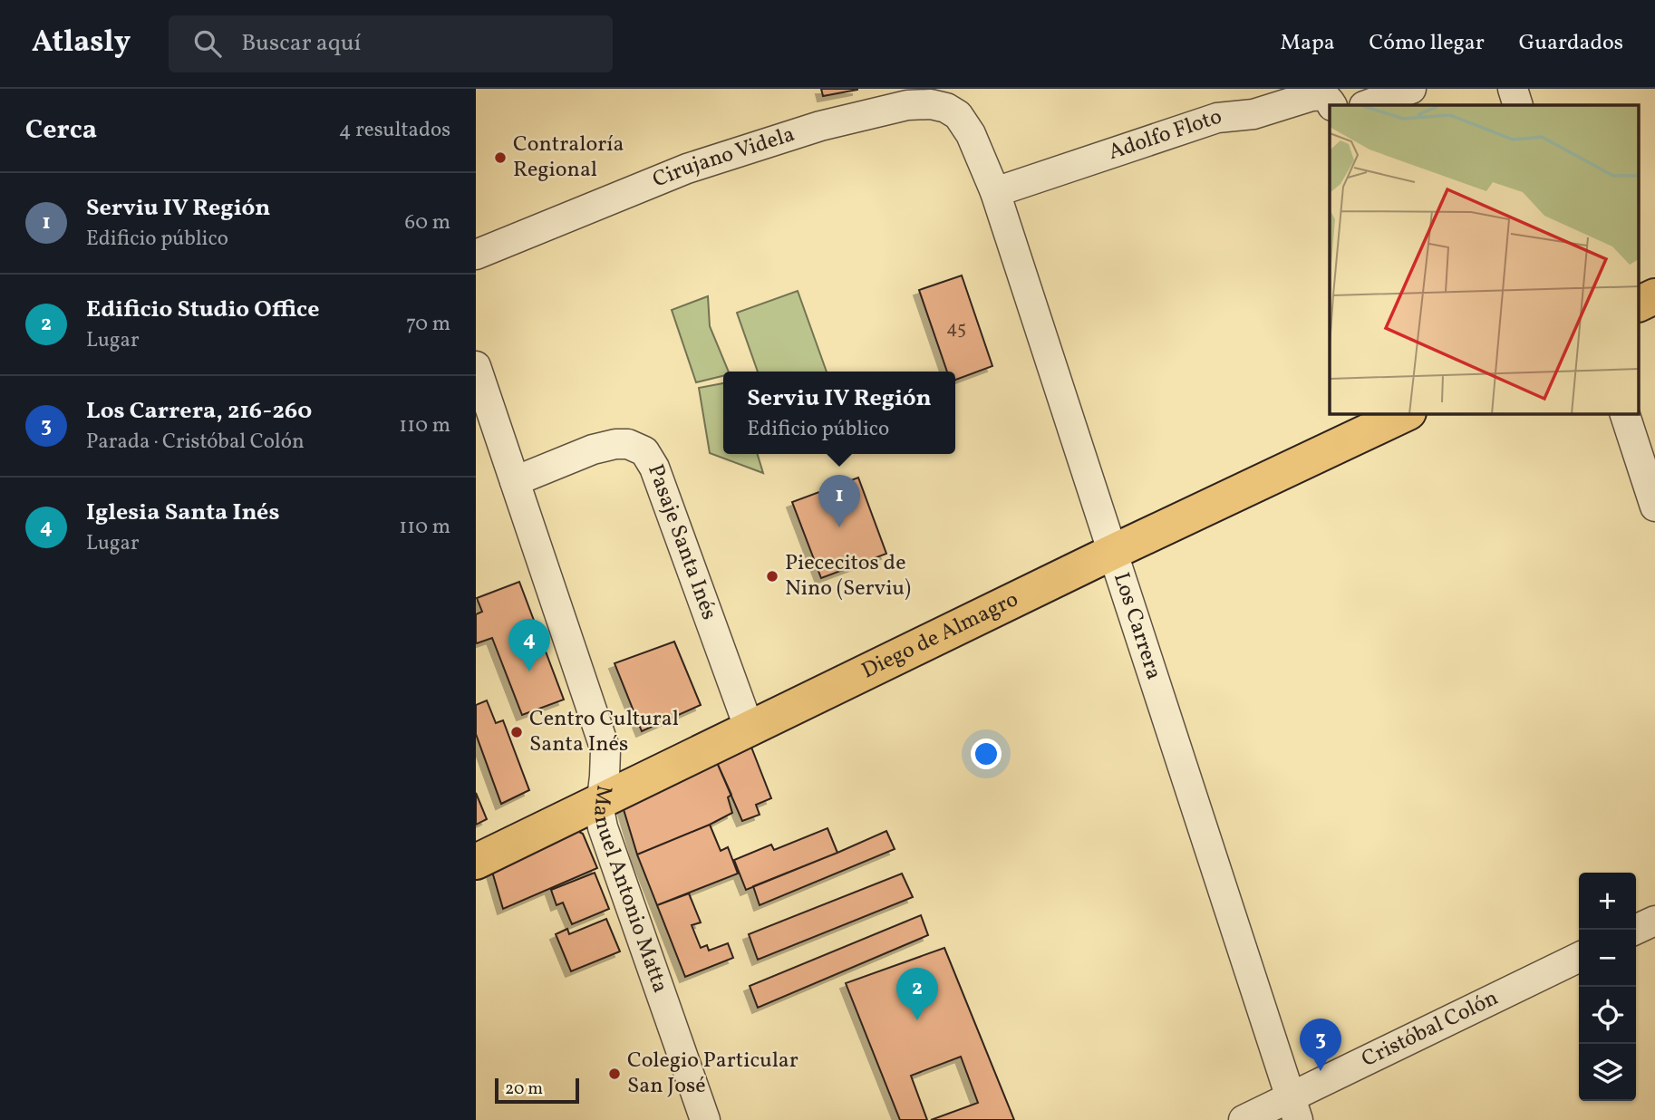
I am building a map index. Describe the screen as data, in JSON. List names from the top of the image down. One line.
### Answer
{"streets":{"main road":["Diego de Almagro"],"street":["Adolfo Floto","Cirujano Videla","Pasaje Santa Inés","Los Carrera","Manuel Antonio Matta","Cristóbal Colón"]},"crossings":[["Adolfo Floto","Los Carrera"],["Cirujano Videla","Los Carrera"],["Pasaje Santa Inés","Diego de Almagro"],["Pasaje Santa Inés","Manuel Antonio Matta"],["Los Carrera","Diego de Almagro"],["Los Carrera","Cristóbal Colón"],["Diego de Almagro","Manuel Antonio Matta"]],"places":["Contraloría Regional","Piececitos de Nino (Serviu)","Centro Cultural Santa Inés","Colegio Particular San José"],"house_numbers":["45"],"scale_bar":"20 m","page":{"header":"Atlasly","search":"Buscar aquí","nav":["Mapa","Cómo llegar","Guardados"],"heading":["Cerca","4 resultados"],"list":[{"mark":"1","name":"Serviu IV Región","note":"Edificio público","value":"60 m"},{"mark":"2","name":"Edificio Studio Office","note":"Lugar","value":"70 m"},{"mark":"3","name":"Los Carrera, 216-260","note":"Parada · Cristóbal Colón","value":"110 m"},{"mark":"4","name":"Iglesia Santa Inés","note":"Lugar","value":"110 m"}],"popup":["Serviu IV Región","Edificio público"],"pins":["1","4","2","3"],"map_buttons":["+","−"],"scale":"20 m"}}
